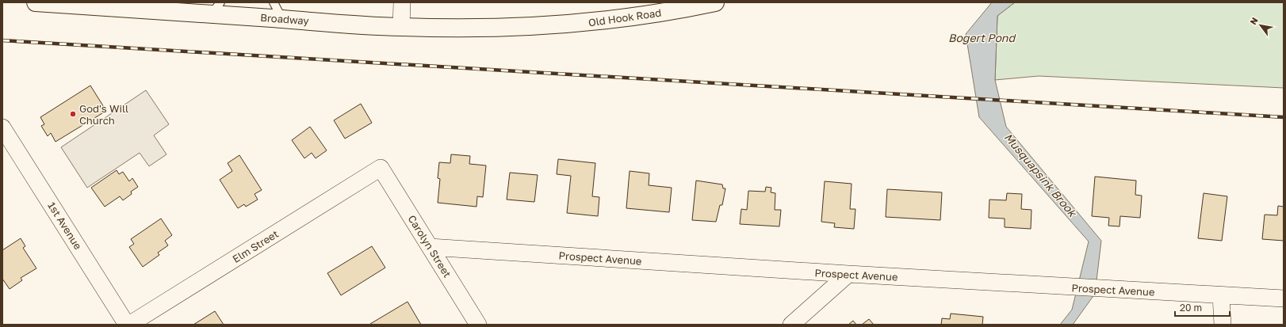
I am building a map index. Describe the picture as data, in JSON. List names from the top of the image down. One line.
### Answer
{"streets":{"main road":["Old Hook Road","Broadway"],"street":["1st Avenue","Elm Street","Carolyn Street","Prospect Avenue"]},"crossings":[["Old Hook Road","Broadway"],["1st Avenue","Elm Street"],["Elm Street","Carolyn Street"],["Carolyn Street","Prospect Avenue"]],"water":["Bogert Pond","Musquapsink Brook"],"places":["God's Will Church"],"scale_bar":"20 m","north":"top left"}
